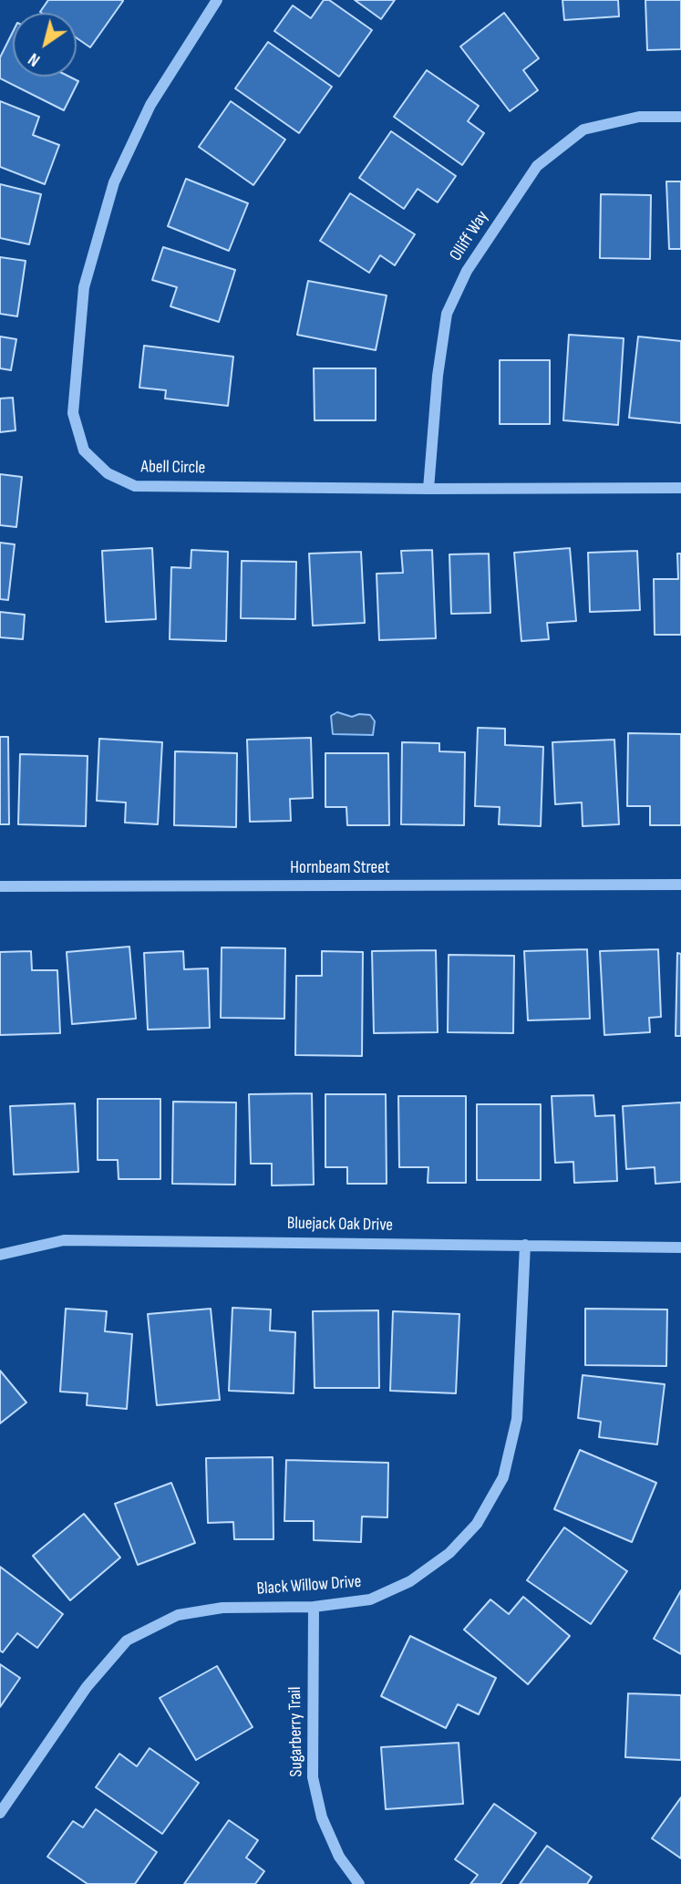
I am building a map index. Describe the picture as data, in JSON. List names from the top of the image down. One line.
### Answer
{"streets":{"street":["Olliff Way","Abell Circle","Hornbeam Street","Bluejack Oak Drive","Black Willow Drive","Sugarberry Trail"]},"crossings":[["Olliff Way","Abell Circle"],["Bluejack Oak Drive","Black Willow Drive"],["Black Willow Drive","Sugarberry Trail"]],"north":"bottom left"}
